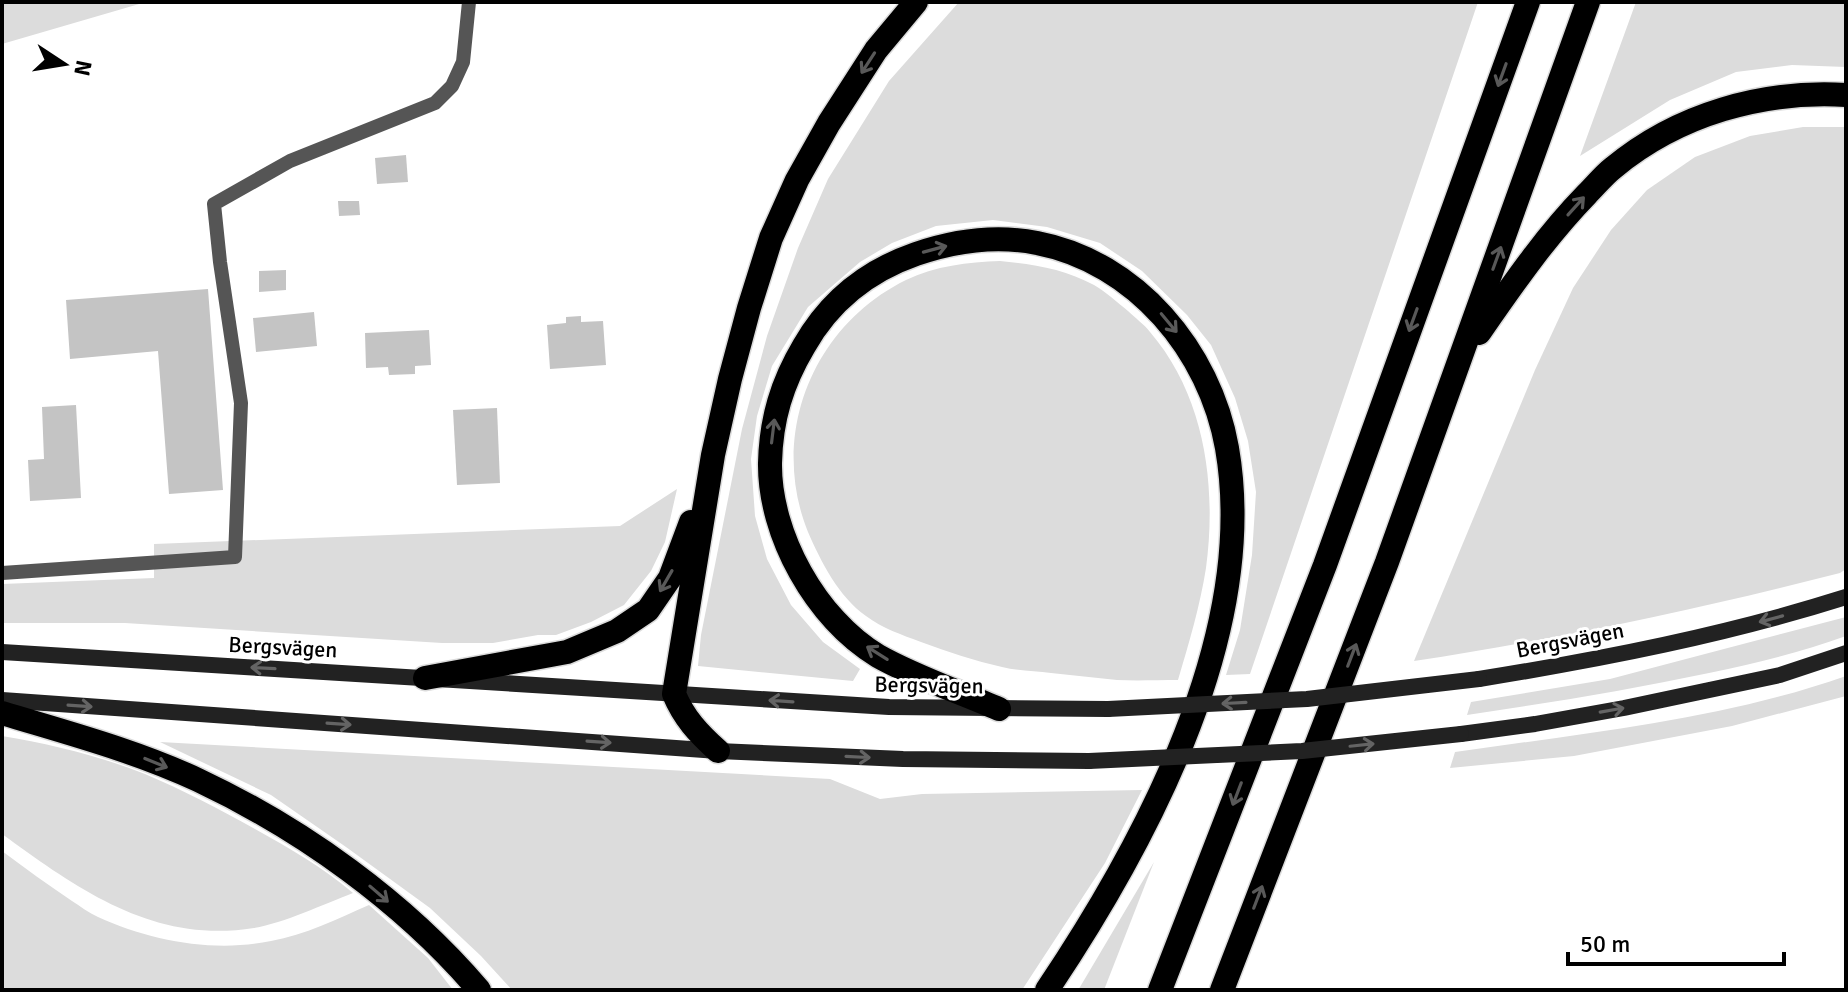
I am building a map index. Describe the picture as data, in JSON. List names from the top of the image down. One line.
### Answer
{"streets":{"main road":["Bergsvägen"]},"scale_bar":"50 m","north":"right"}
